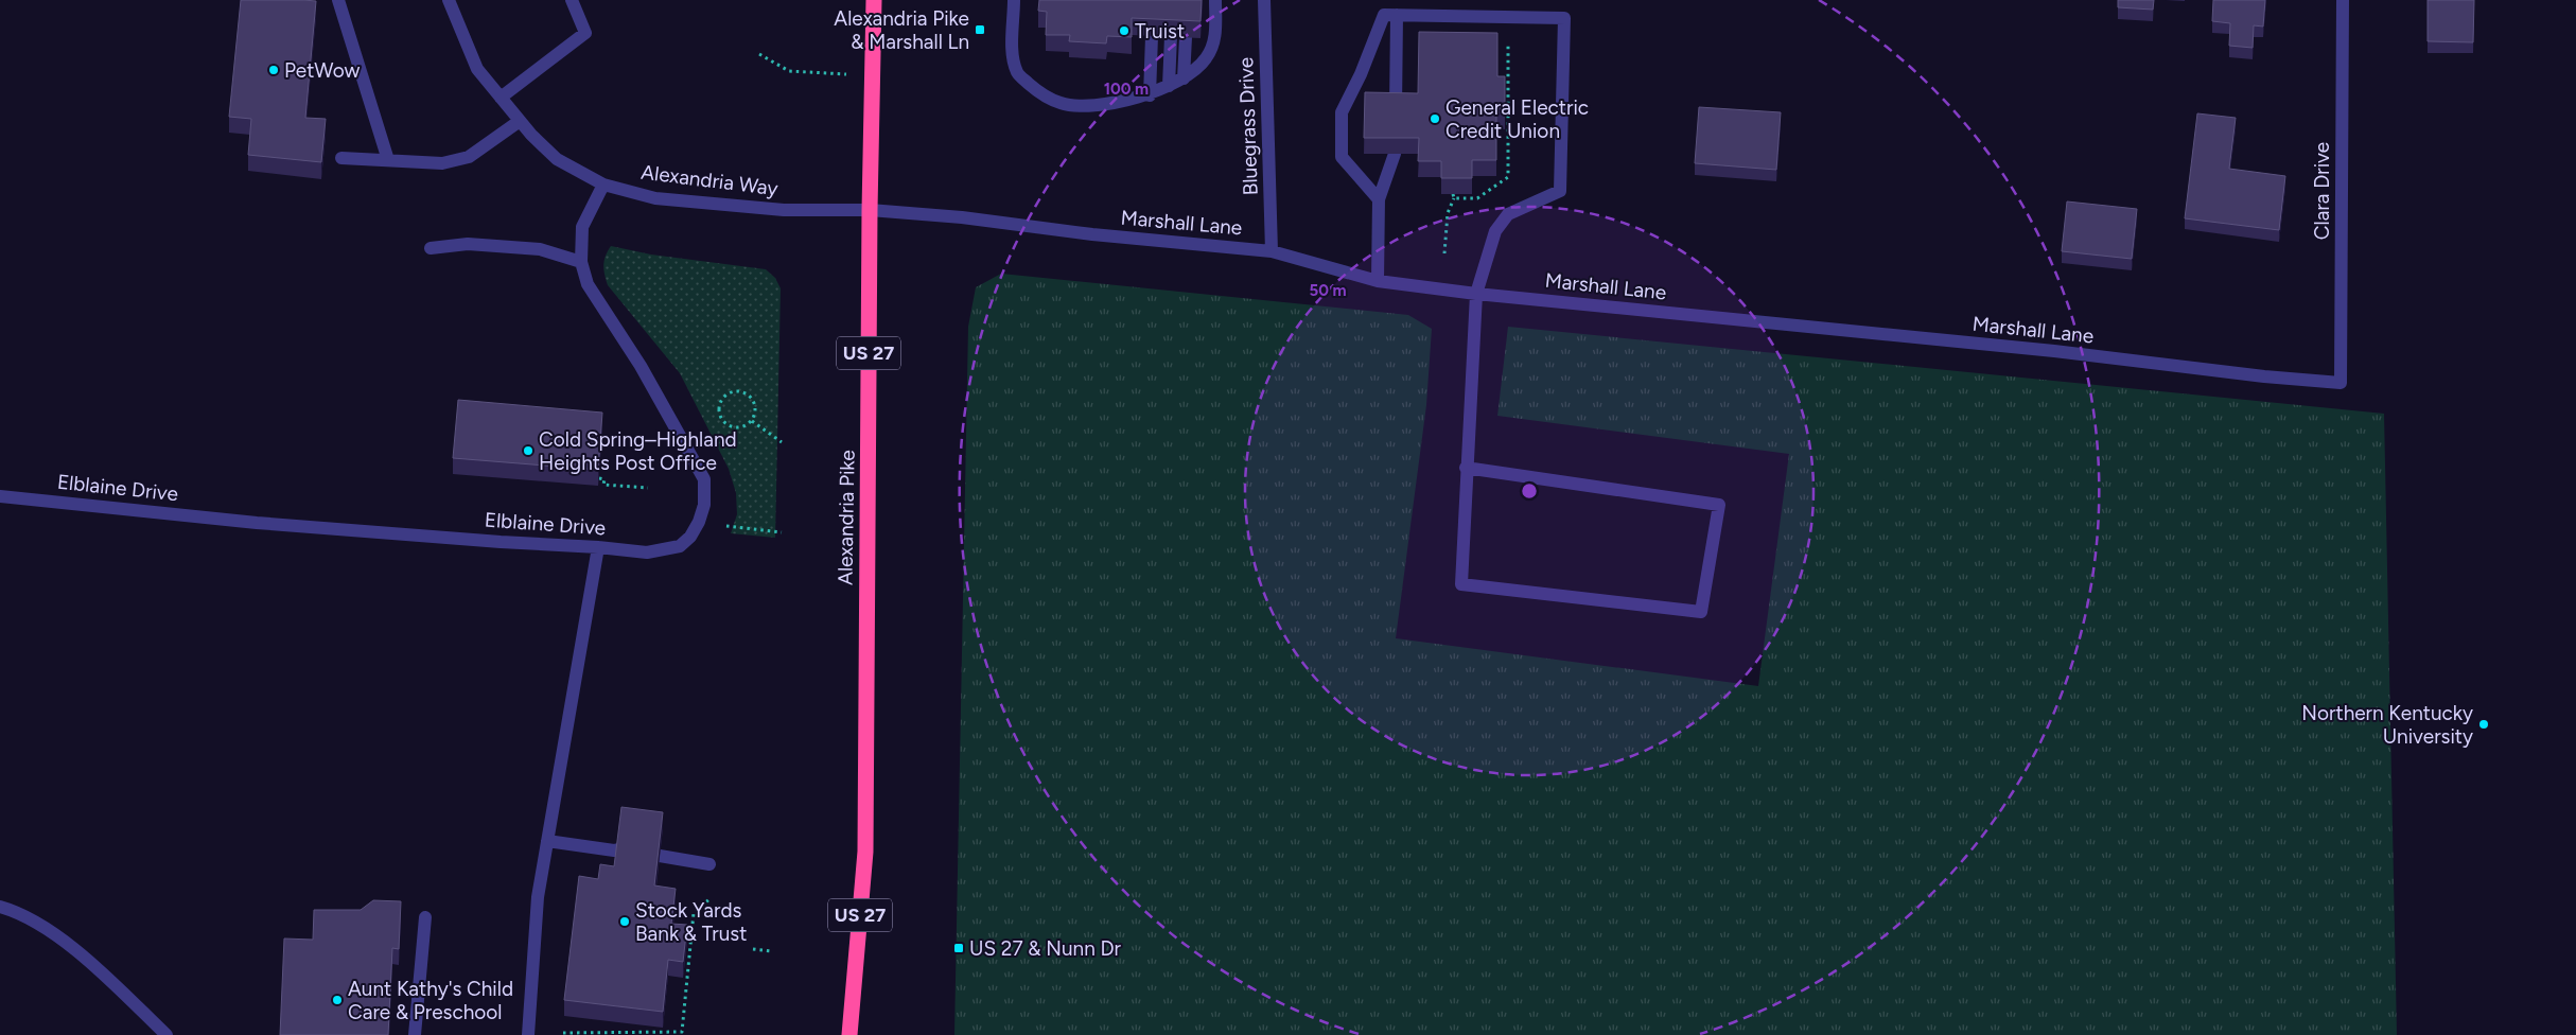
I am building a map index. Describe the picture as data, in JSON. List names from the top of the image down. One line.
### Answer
{"streets":{"highway":["US 27","Alexandria Pike"],"street":["Bluegrass Drive","Alexandria Way","Clara Drive","Marshall Lane","Elblaine Drive"]},"crossings":[["Bluegrass Drive","Marshall Lane"],["Alexandria Way","Marshall Lane"],["Alexandria Way","Elblaine Drive"],["Alexandria Way","Alexandria Pike"],["Clara Drive","Marshall Lane"],["Marshall Lane","Alexandria Pike"]],"places":{"transit":["Alexandria Pike & Marshall Ln","US 27 & Nunn Dr"],"other":["Truist","PetWow","General Electric Credit Union","Cold Spring–Highland Heights Post Office","Northern Kentucky University","Stock Yards Bank & Trust","Aunt Kathy's Child Care & Preschool"]},"rings":["100 m","50 m"]}
